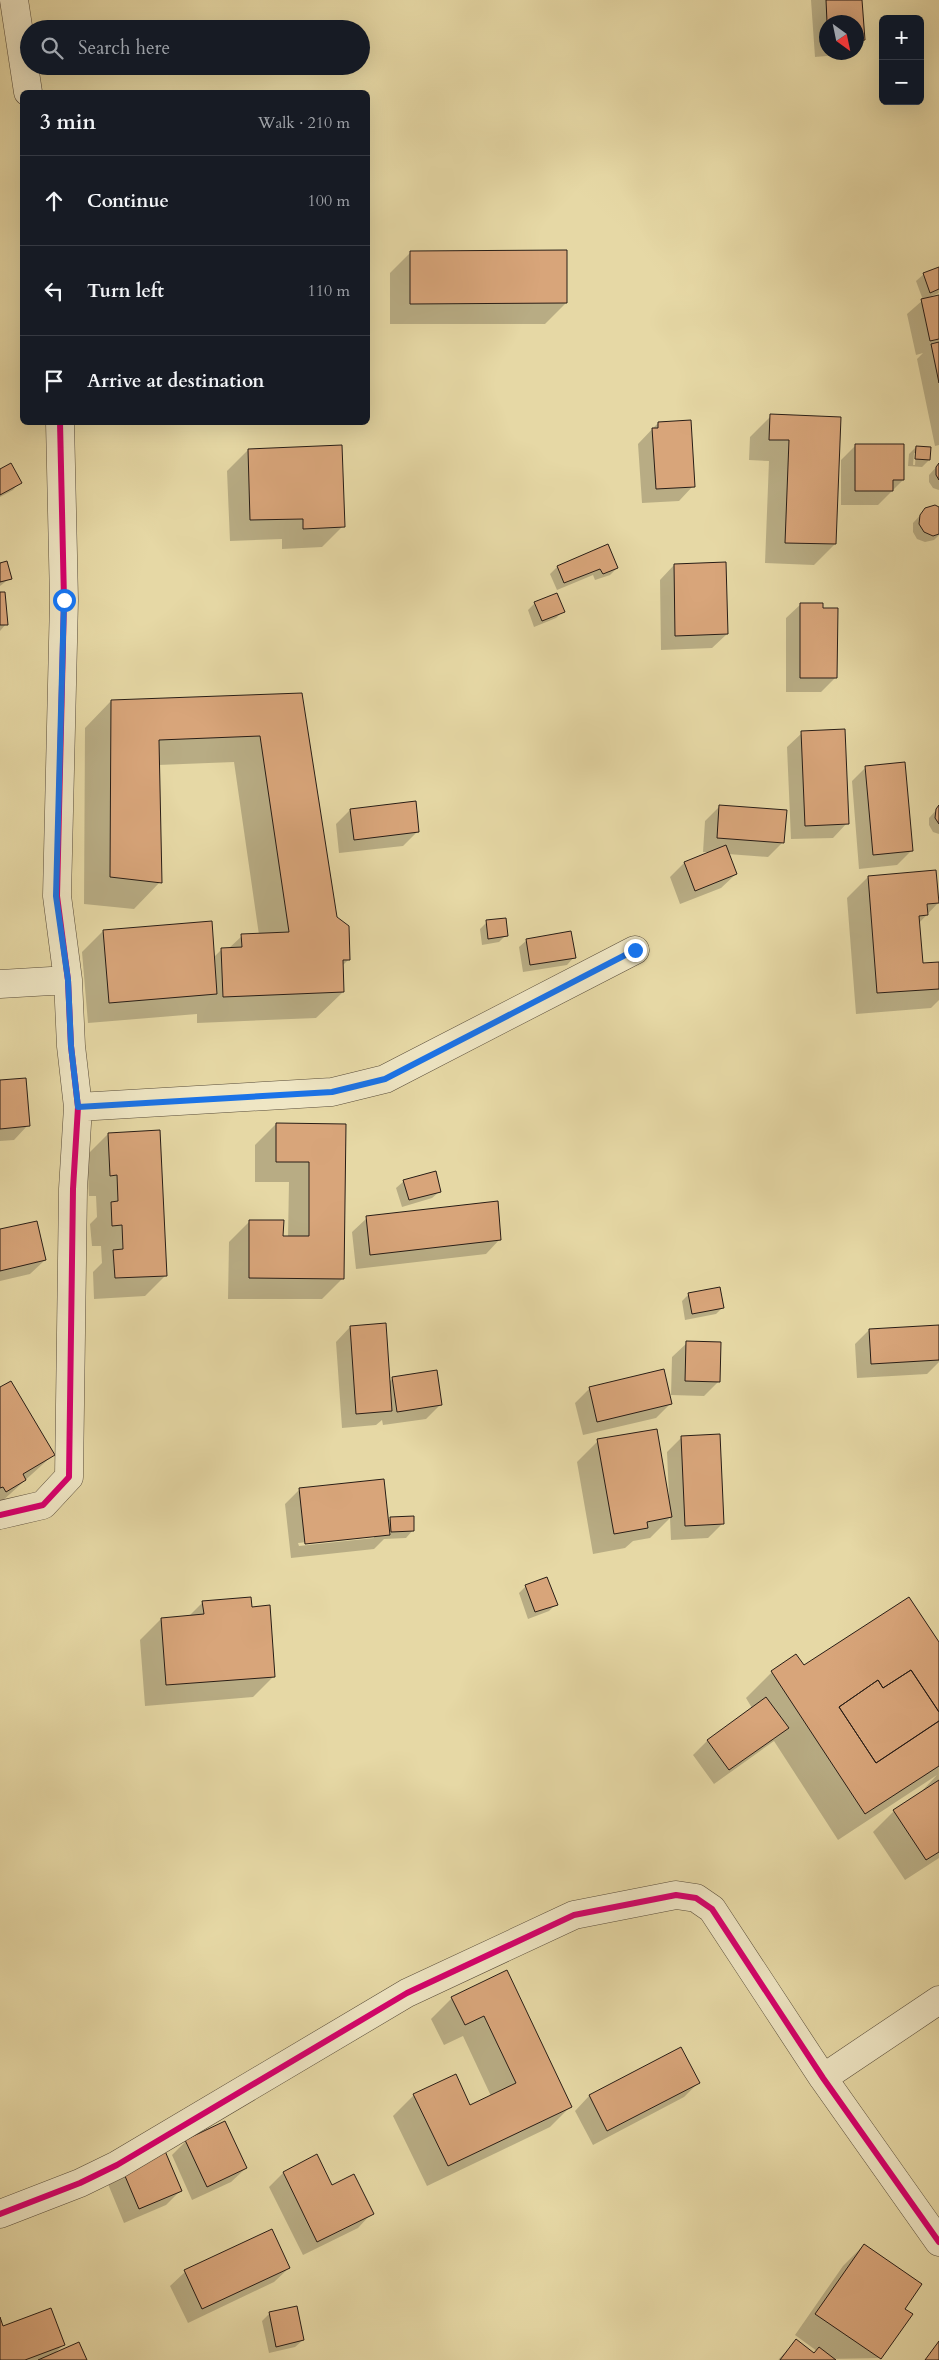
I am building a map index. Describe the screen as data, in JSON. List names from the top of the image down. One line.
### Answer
{"north":"bottom right","page":{"map_buttons":["+","−"],"search":"Search here","heading":["3 min","Walk · 210 m"],"list":[["Continue","100 m"],["Turn left","110 m"],"Arrive at destination"]}}
